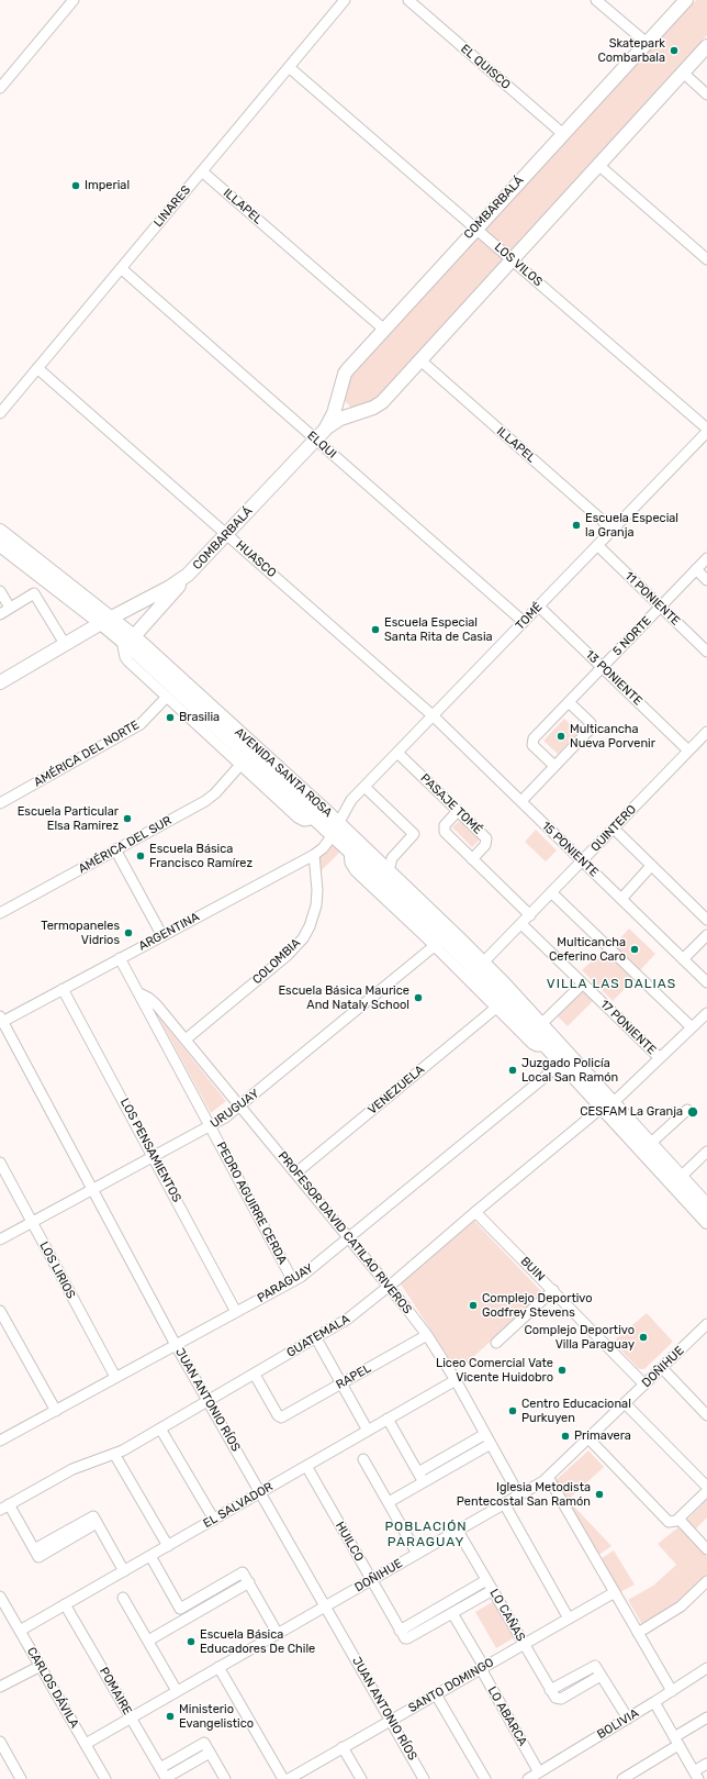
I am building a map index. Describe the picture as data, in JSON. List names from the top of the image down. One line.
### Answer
{"streets":{"main road":["COMBARBALÁ","AVENIDA SANTA ROSA"],"street":["EL QUISCO","LINARES","ILLAPEL","LOS VILOS","ELQUI","HUASCO","11 PONIENTE","TOMÉ","5 NORTE","13 PONIENTE","AMÉRICA DEL NORTE","PASAJE TOMÉ","QUINTERO","AMÉRICA DEL SUR","15 PONIENTE","ARGENTINA","COLOMBIA","17 PONIENTE","VENEZUELA","URUGUAY","LOS PENSAMIENTOS","PEDRO AGUIRRE CERDA","PROFESOR DAVID CATILAO RIVEROS","BUIN","LOS LIRIOS","PARAGUAY","GUATEMALA","DOÑIHUE","RAPEL","JUAN ANTONIO RÍOS","EL SALVADOR","HUILCO","LO CAÑAS","SANTO DOMINGO","CARLOS DÁVILA","POMAIRE","LO ABARCA","BOLIVIA"]},"crossings":[["EL QUISCO","COMBARBALÁ"],["LINARES","ILLAPEL"],["LINARES","LOS VILOS"],["LINARES","ELQUI"],["LINARES","HUASCO"],["ILLAPEL","COMBARBALÁ"],["ILLAPEL","TOMÉ"],["COMBARBALÁ","LOS VILOS"],["COMBARBALÁ","ELQUI"],["COMBARBALÁ","HUASCO"],["COMBARBALÁ","AVENIDA SANTA ROSA"],["ELQUI","TOMÉ"],["HUASCO","TOMÉ"],["HUASCO","15 PONIENTE"],["11 PONIENTE","TOMÉ"],["11 PONIENTE","5 NORTE"],["TOMÉ","13 PONIENTE"],["TOMÉ","AVENIDA SANTA ROSA"],["TOMÉ","PASAJE TOMÉ"],["TOMÉ","15 PONIENTE"],["TOMÉ","ARGENTINA"],["5 NORTE","13 PONIENTE"],["13 PONIENTE","QUINTERO"],["AMÉRICA DEL NORTE","AVENIDA SANTA ROSA"],["AVENIDA SANTA ROSA","QUINTERO"],["AVENIDA SANTA ROSA","AMÉRICA DEL SUR"],["AVENIDA SANTA ROSA","ARGENTINA"],["AVENIDA SANTA ROSA","VENEZUELA"],["AVENIDA SANTA ROSA","URUGUAY"],["AVENIDA SANTA ROSA","PARAGUAY"],["AVENIDA SANTA ROSA","GUATEMALA"],["QUINTERO","15 PONIENTE"],["QUINTERO","17 PONIENTE"],["ARGENTINA","COLOMBIA"],["ARGENTINA","LOS PENSAMIENTOS"],["ARGENTINA","JUAN ANTONIO RÍOS"],["COLOMBIA","PROFESOR DAVID CATILAO RIVEROS"],["17 PONIENTE","GUATEMALA"],["VENEZUELA","PROFESOR DAVID CATILAO RIVEROS"],["URUGUAY","LOS PENSAMIENTOS"],["URUGUAY","PEDRO AGUIRRE CERDA"],["URUGUAY","PROFESOR DAVID CATILAO RIVEROS"],["URUGUAY","LOS LIRIOS"],["URUGUAY","JUAN ANTONIO RÍOS"],["LOS PENSAMIENTOS","PARAGUAY"],["PEDRO AGUIRRE CERDA","PARAGUAY"],["PROFESOR DAVID CATILAO RIVEROS","PARAGUAY"],["PROFESOR DAVID CATILAO RIVEROS","GUATEMALA"],["PROFESOR DAVID CATILAO RIVEROS","DOÑIHUE"],["PROFESOR DAVID CATILAO RIVEROS","RAPEL"],["PROFESOR DAVID CATILAO RIVEROS","EL SALVADOR"],["BUIN","GUATEMALA"],["BUIN","DOÑIHUE"],["LOS LIRIOS","PARAGUAY"],["PARAGUAY","JUAN ANTONIO RÍOS"],["GUATEMALA","RAPEL"],["GUATEMALA","JUAN ANTONIO RÍOS"],["DOÑIHUE","JUAN ANTONIO RÍOS"],["DOÑIHUE","HUILCO"],["DOÑIHUE","LO CAÑAS"],["DOÑIHUE","CARLOS DÁVILA"],["DOÑIHUE","POMAIRE"],["JUAN ANTONIO RÍOS","EL SALVADOR"],["JUAN ANTONIO RÍOS","SANTO DOMINGO"],["EL SALVADOR","HUILCO"],["EL SALVADOR","CARLOS DÁVILA"],["EL SALVADOR","POMAIRE"],["LO CAÑAS","SANTO DOMINGO"],["SANTO DOMINGO","LO ABARCA"],["LO ABARCA","BOLIVIA"]],"districts":["VILLA LAS DALIAS","POBLACIÓN PARAGUAY"],"places":["Skatepark Combarbala","Imperial","Escuela Especial la Granja","Escuela Especial Santa Rita de Casia","Brasilia","Multicancha Nueva Porvenir","Escuela Particular Elsa Ramirez","Escuela Básica Francisco Ramírez","Termopaneles Vidrios","Multicancha Ceferino Caro","Escuela Básica Maurice And Nataly School","Juzgado Policía Local San Ramón","CESFAM La Granja","Complejo Deportivo Godfrey Stevens","Complejo Deportivo Villa Paraguay","Liceo Comercial Vate Vicente Huidobro","Centro Educacional Purkuyen","Primavera","Iglesia Metodista Pentecostal San Ramón","Escuela Básica Educadores De Chile","Ministerio Evangelistico"]}
